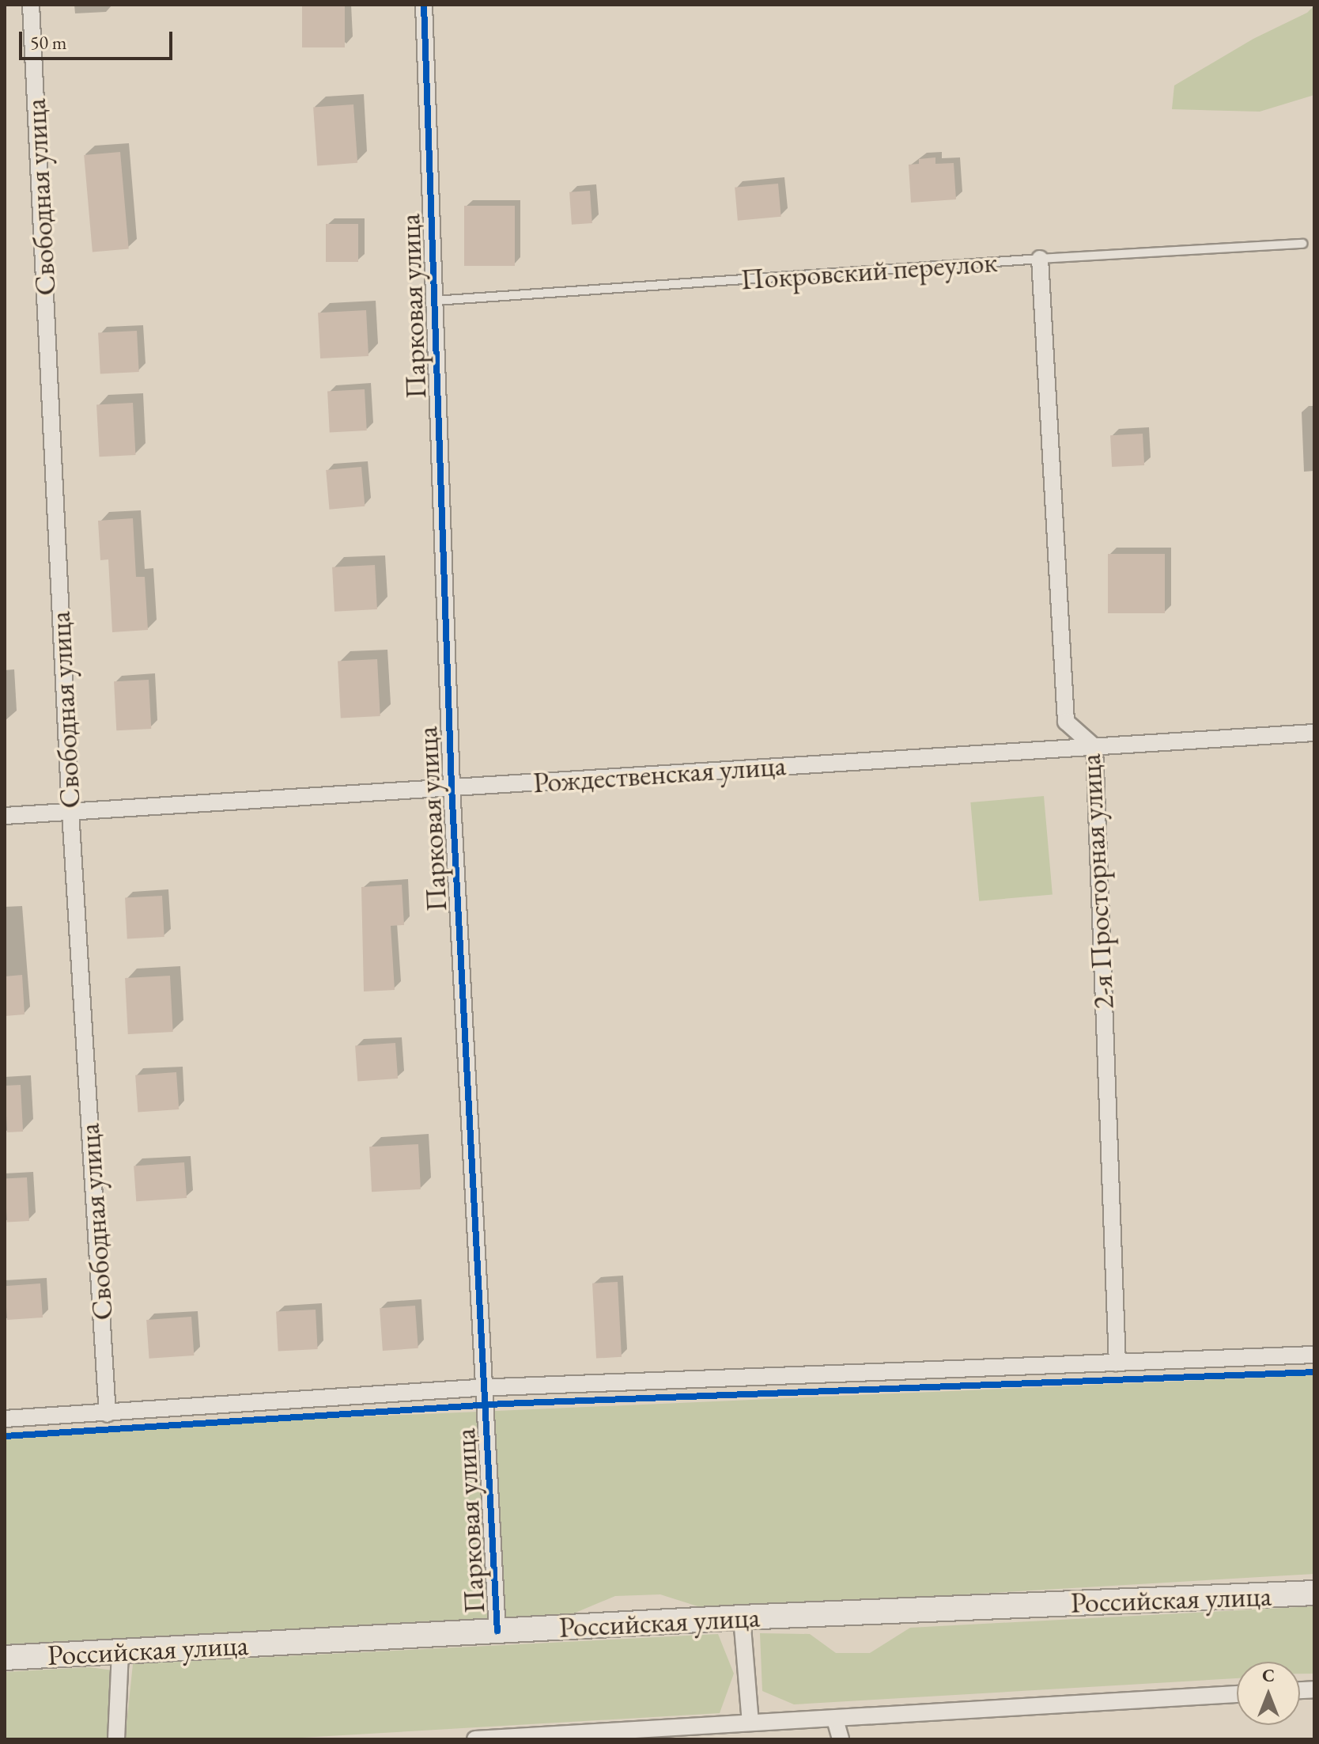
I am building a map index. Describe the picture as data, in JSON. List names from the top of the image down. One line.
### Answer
{"streets":{"main road":["Российская улица"],"street":["Свободная улица","Парковая улица","Рождественская улица","2-я Просторная улица"],"lane":["Покровский переулок"]},"crossings":[["Свободная улица","Рождественская улица"],["Покровский переулок","Парковая улица"],["Покровский переулок","2-я Просторная улица"],["Парковая улица","Рождественская улица"],["Парковая улица","Российская улица"],["Рождественская улица","2-я Просторная улица"]],"scale_bar":"50 m","north":"top"}
